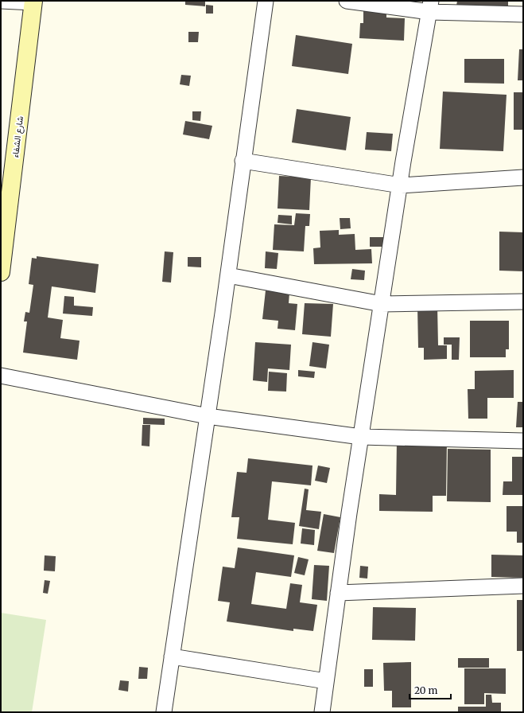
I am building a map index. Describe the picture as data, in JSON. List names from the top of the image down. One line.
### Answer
{"streets":{"street":["شارع الشفاء"]},"scale_bar":"20 m"}
